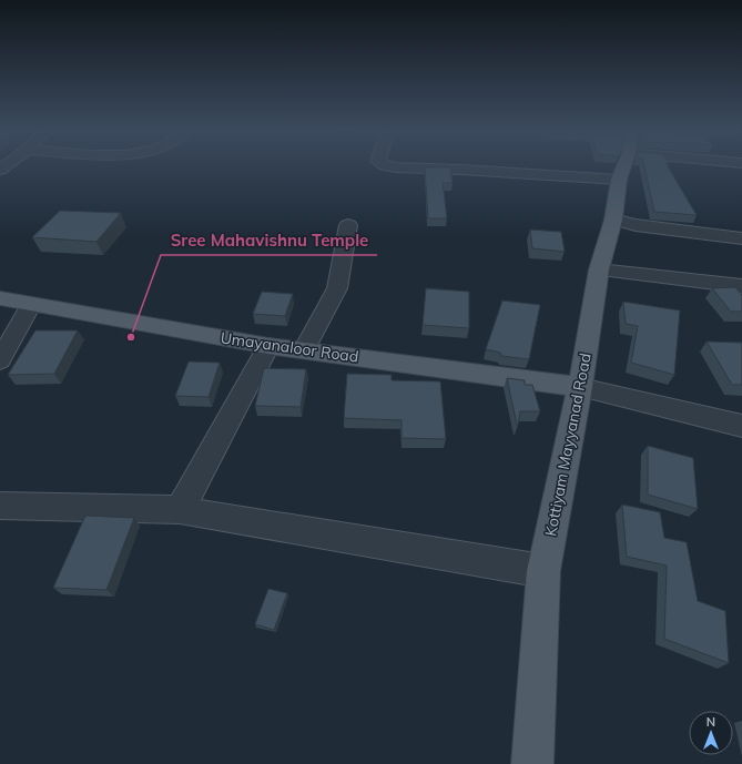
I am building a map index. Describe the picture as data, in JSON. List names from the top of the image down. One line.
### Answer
{"streets":{"main road":["Umayanaloor Road","Kottiyam Mayyanad Road"]},"crossings":[["Umayanaloor Road","Kottiyam Mayyanad Road"]],"places":["Sree Mahavishnu Temple"],"north":"top"}
